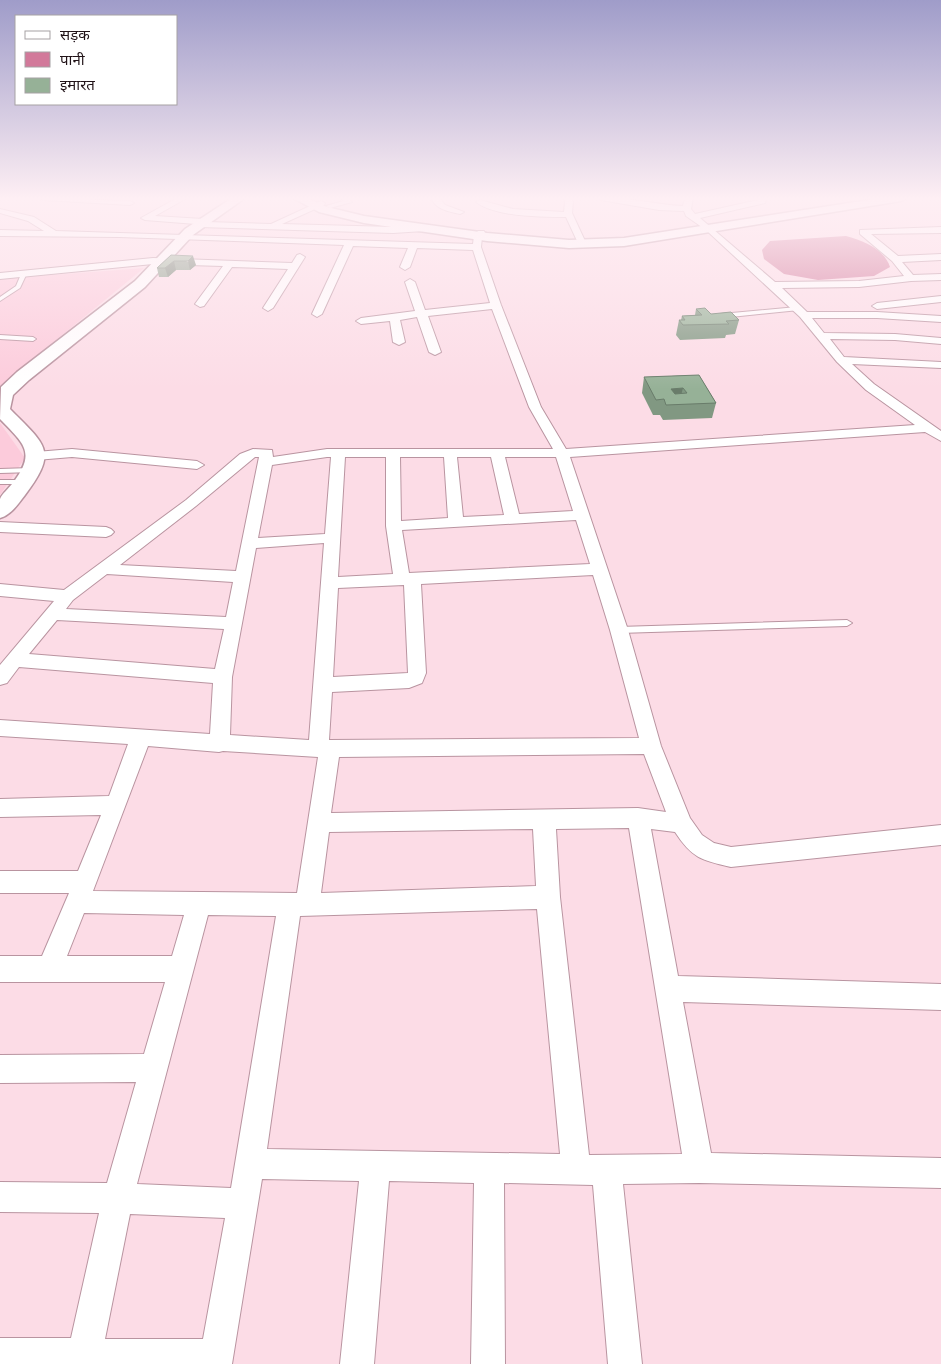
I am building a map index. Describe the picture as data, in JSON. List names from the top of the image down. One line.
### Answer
{"legend":["सड़क","पानी","इमारत"]}
